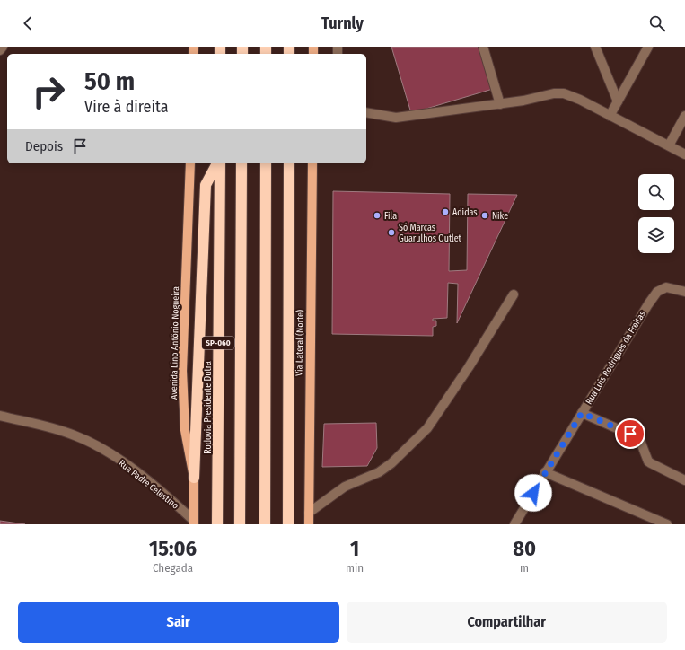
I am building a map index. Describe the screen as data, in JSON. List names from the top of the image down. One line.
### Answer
{"streets":{"highway":["SP-060","Rodovia Presidente Dutra"],"main road":["Avenida Lino Antônio Nogueira","Via Lateral (Norte)"],"street":["Rua Luis Rodrigues da Freitas","Rua Padre Celestino"]},"crossings":[["Avenida Lino Antônio Nogueira","Rua Padre Celestino"]],"places":["Adidas","Fila","Nike","Só Marcas Guarulhos Outlet"],"page":{"header":"Turnly","turn":["50 m","Vire à direita"],"then":"Depois","eta":["15:06","Chegada","1","min","80","m"],"buttons":["Sair","Compartilhar"]}}
